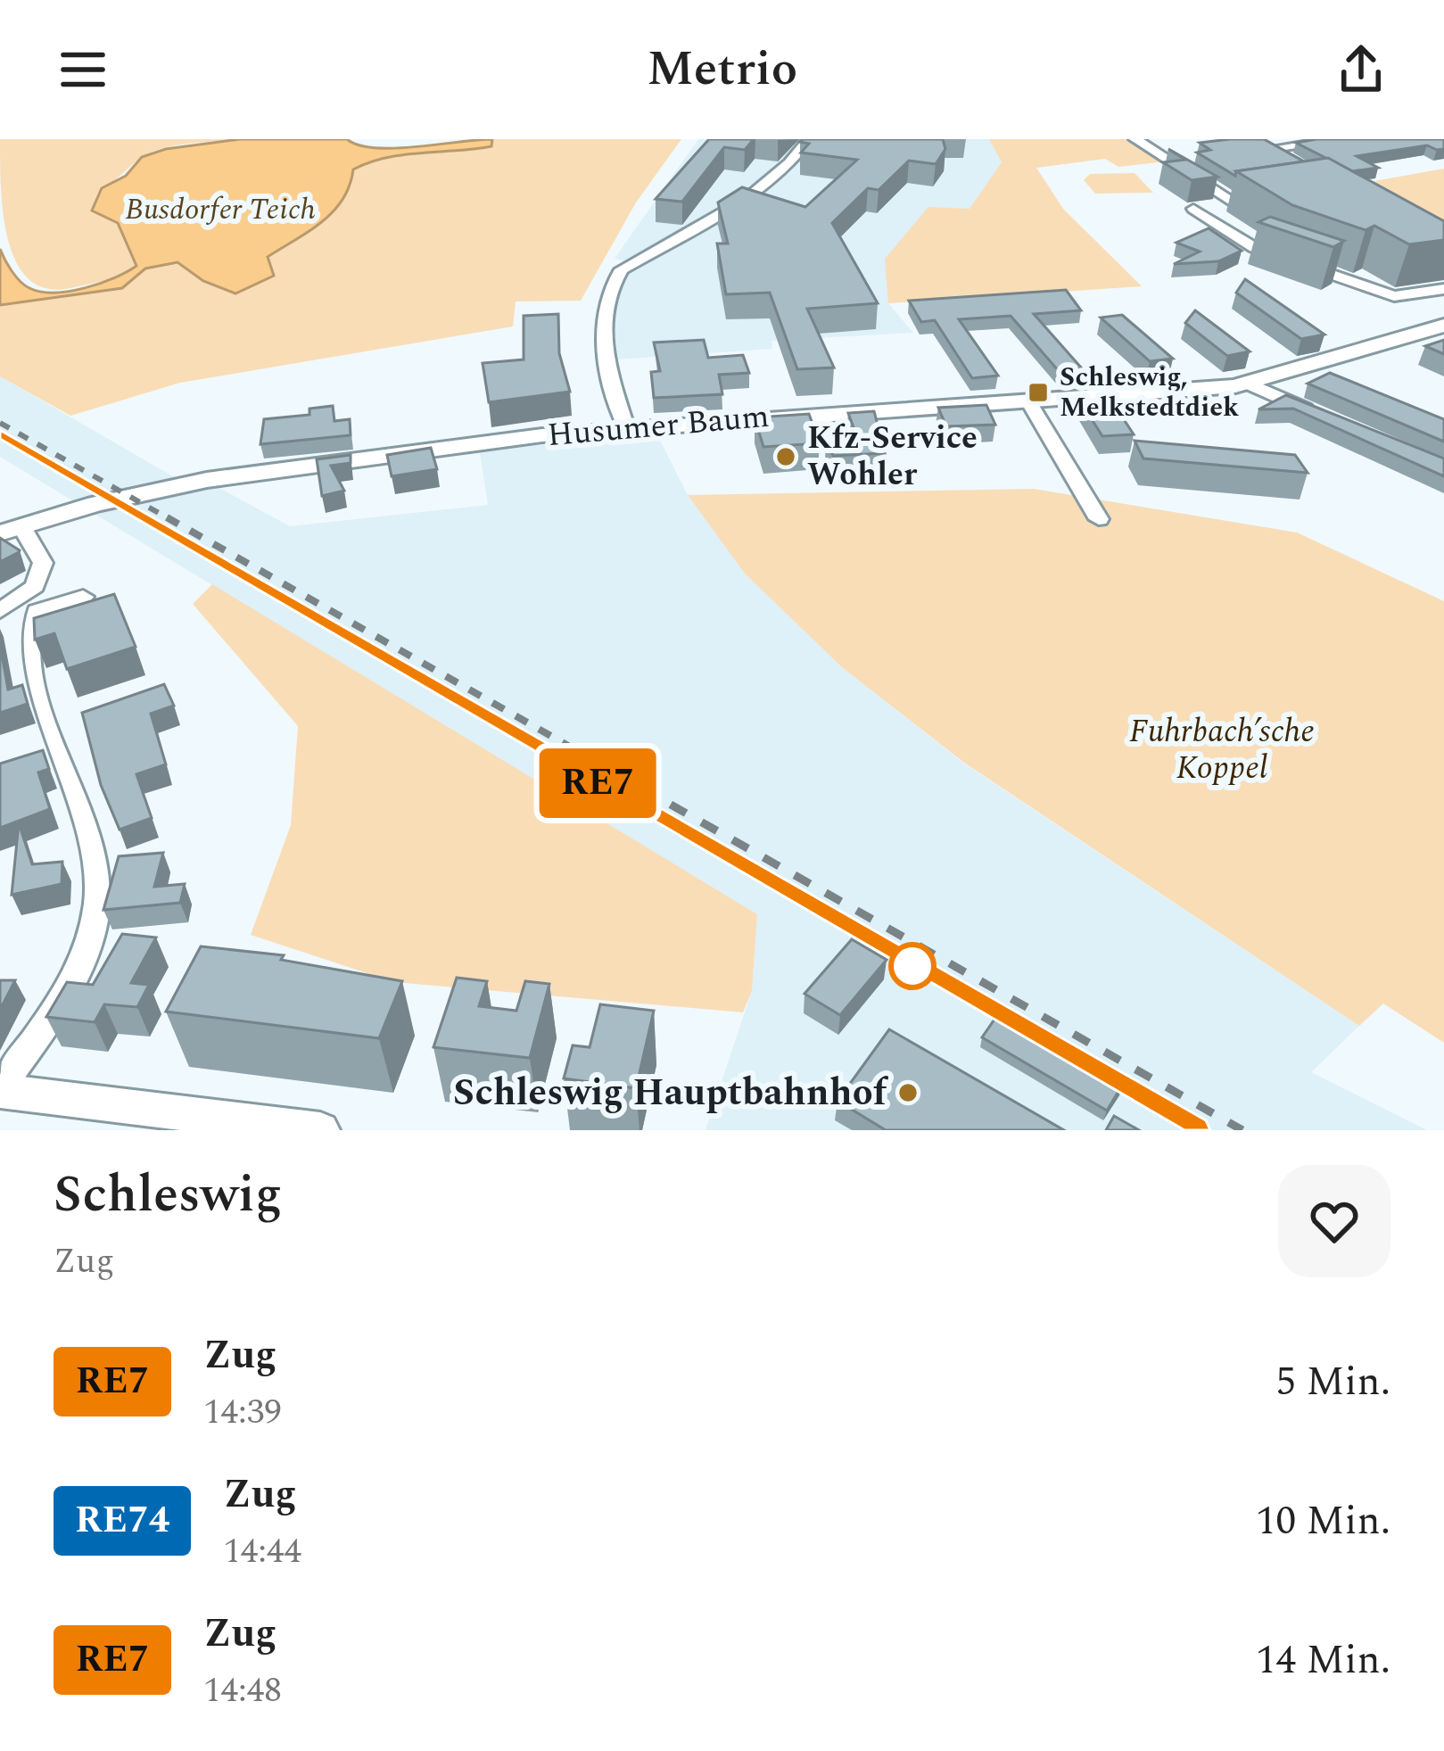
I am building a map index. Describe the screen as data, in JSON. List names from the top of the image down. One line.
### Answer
{"streets":{"street":["Husumer Baum"]},"water":["Busdorfer Teich"],"parks":["Fuhrbach’sche Koppel"],"places":{"transit":["Schleswig, Melkstedtdiek"],"other":["Kfz-Service Wohler","Schleswig Hauptbahnhof"]},"page":{"header":"Metrio","on_map":"RE7","heading":["Schleswig","Zug"],"list":[{"mark":"RE7","name":"Zug","note":"14:39","value":"5 Min."},{"mark":"RE74","name":"Zug","note":"14:44","value":"10 Min."},{"mark":"RE7","name":"Zug","note":"14:48","value":"14 Min."}]}}
